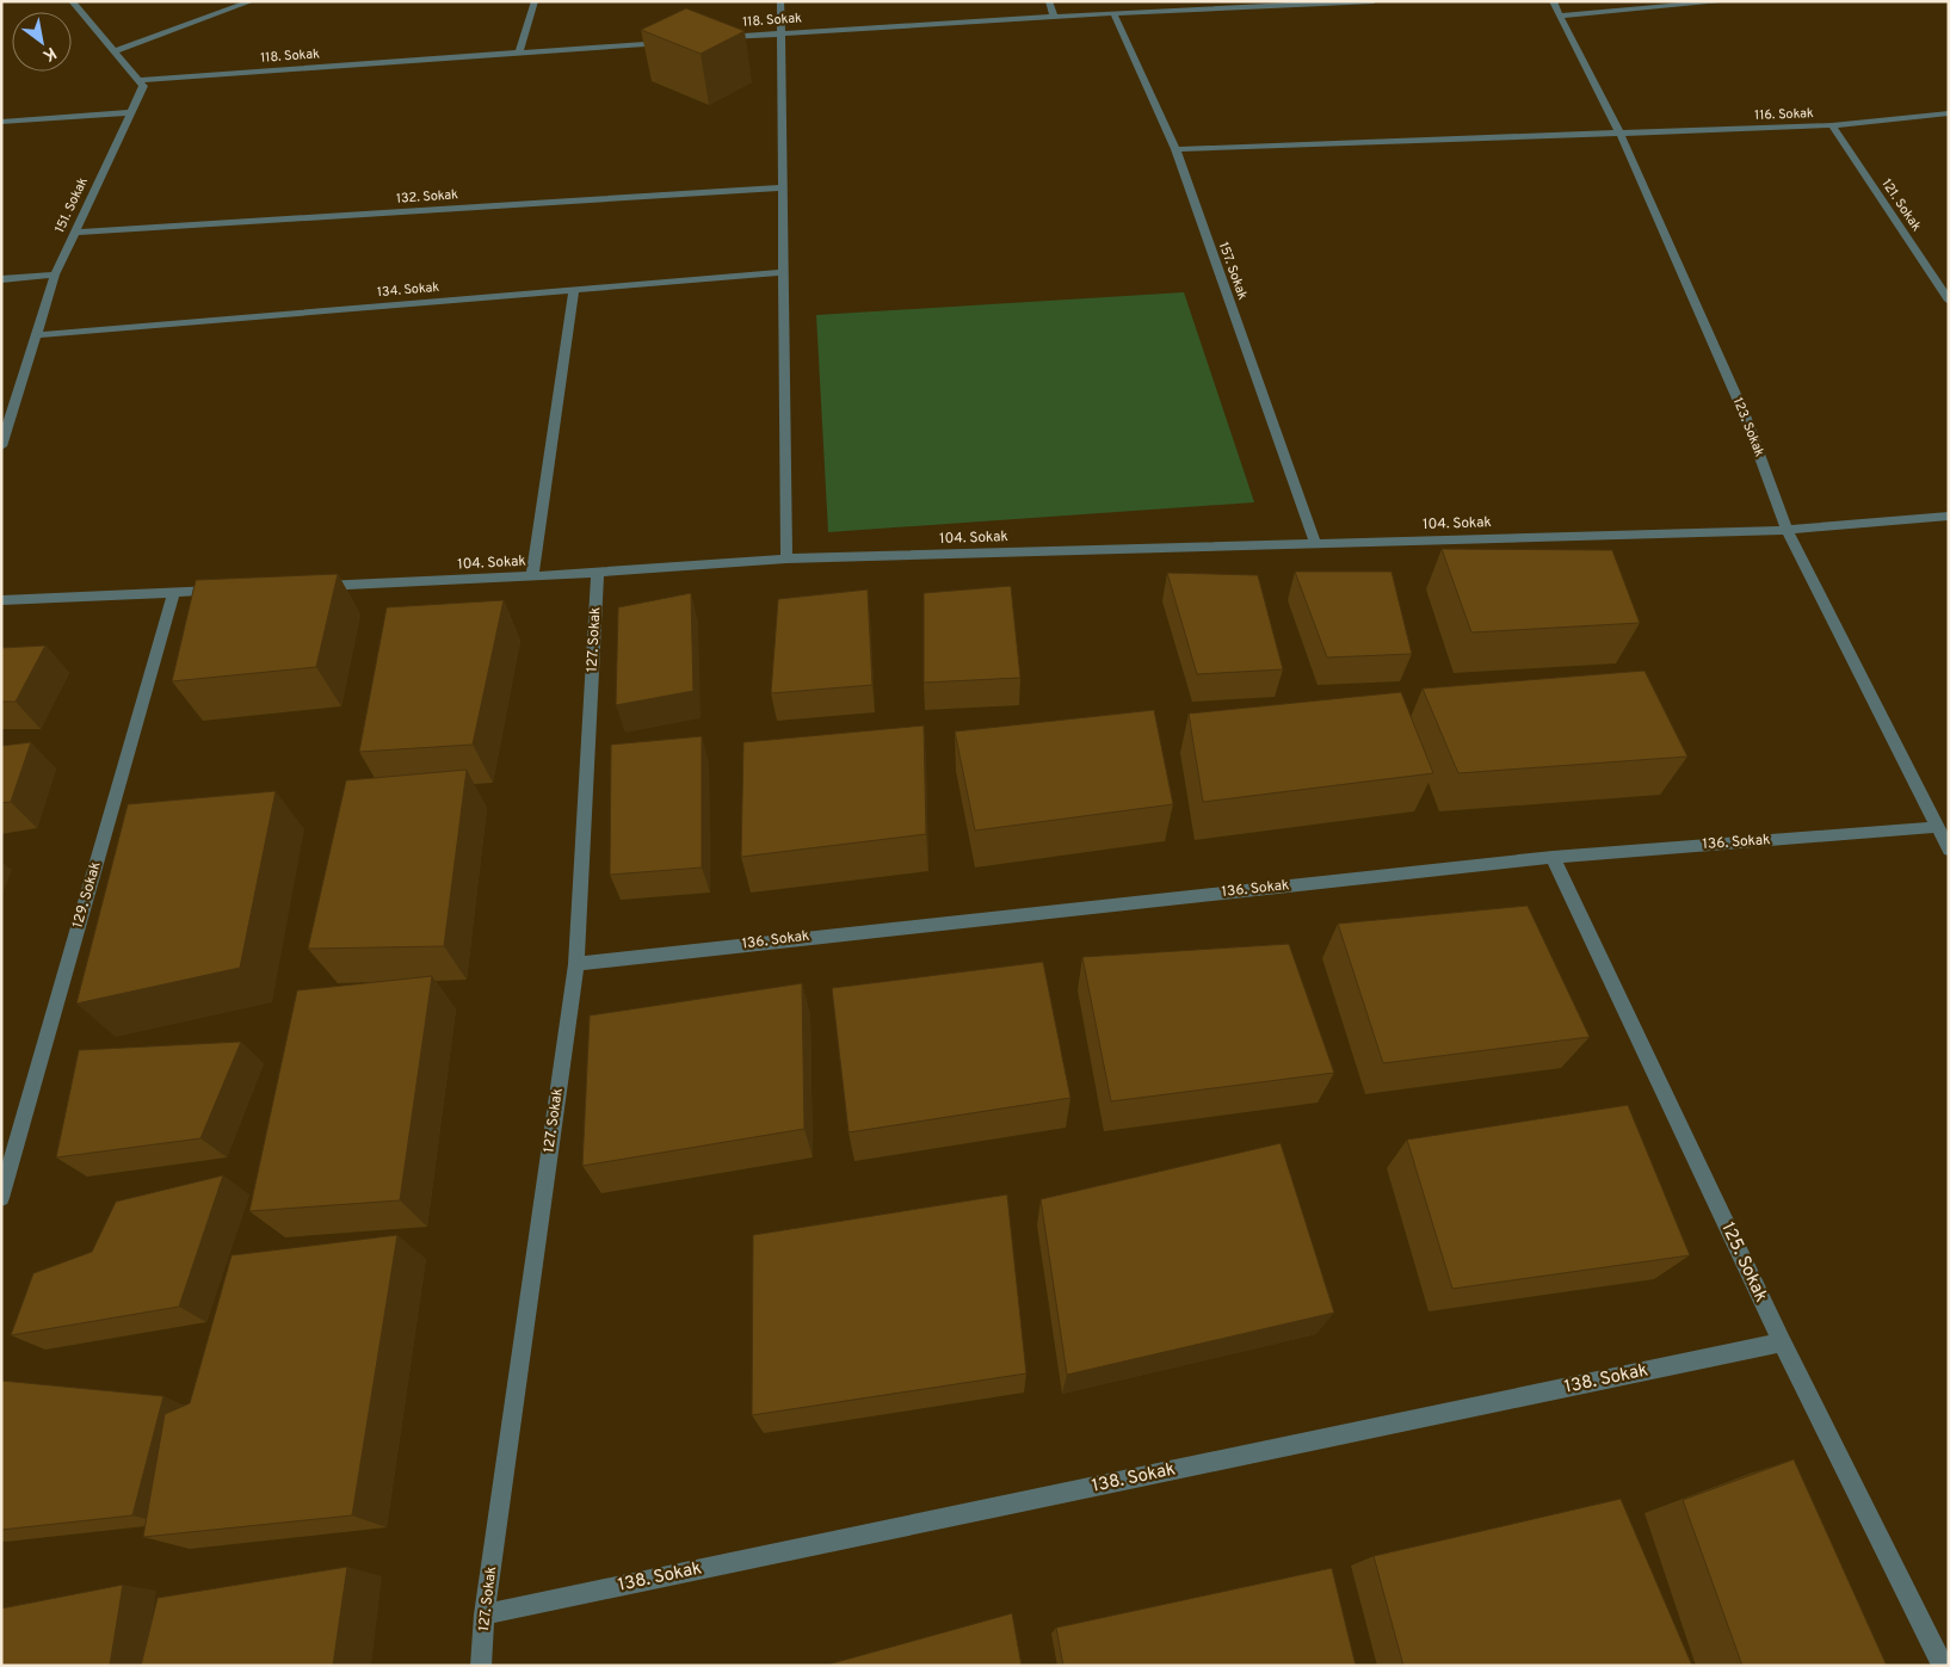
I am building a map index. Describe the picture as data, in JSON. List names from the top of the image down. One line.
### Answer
{"streets":{"street":["118. Sokak","116. Sokak","132. Sokak","151. Sokak","121. Sokak","157. Sokak","134. Sokak","123. Sokak","104. Sokak","127. Sokak","136. Sokak","129. Sokak","125. Sokak","138. Sokak"]},"crossings":[["118. Sokak","151. Sokak"],["118. Sokak","157. Sokak"],["116. Sokak","121. Sokak"],["116. Sokak","157. Sokak"],["116. Sokak","123. Sokak"],["132. Sokak","151. Sokak"],["151. Sokak","134. Sokak"],["157. Sokak","104. Sokak"],["123. Sokak","104. Sokak"],["123. Sokak","136. Sokak"],["104. Sokak","127. Sokak"],["127. Sokak","136. Sokak"],["127. Sokak","138. Sokak"],["136. Sokak","125. Sokak"],["125. Sokak","138. Sokak"]],"north":"bottom right"}
